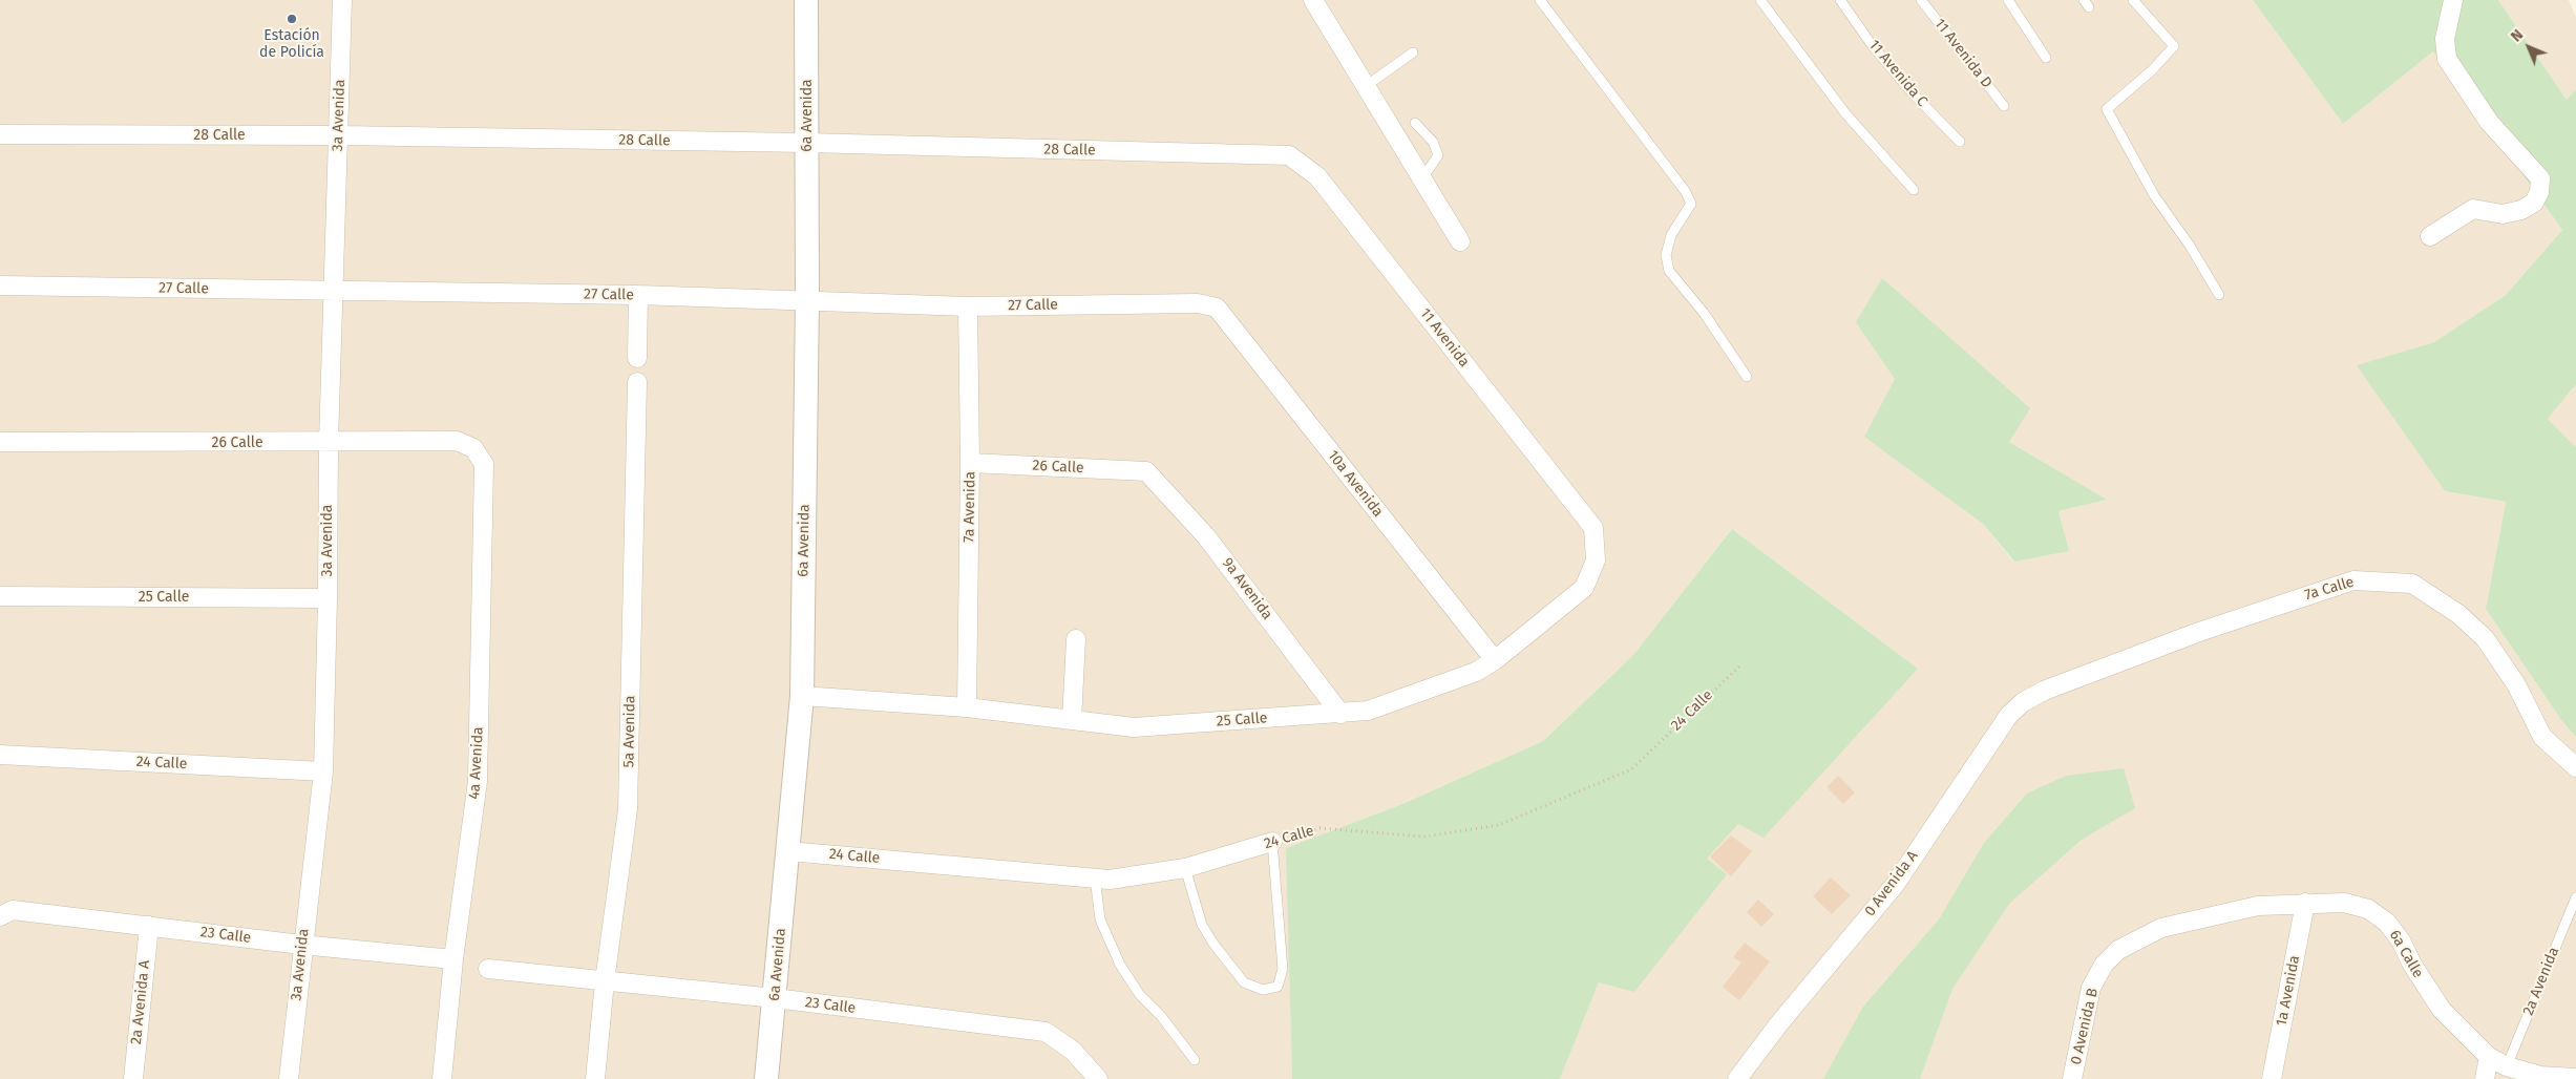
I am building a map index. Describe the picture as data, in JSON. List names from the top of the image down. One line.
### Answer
{"streets":{"street":["3a Avenida","6a Avenida","28 Calle","27 Calle","11 Avenida","26 Calle","10a Avenida","7a Avenida","9a Avenida","7a Calle","25 Calle","24 Calle","5a Avenida","4a Avenida","0 Avenida A","23 Calle","6a Calle","1a Avenida","2a Avenida A","0 Avenida B"],"lane":["11 Avenida D","11 Avenida C","2a Avenida"]},"crossings":[["3a Avenida","28 Calle"],["3a Avenida","27 Calle"],["3a Avenida","26 Calle"],["3a Avenida","25 Calle"],["3a Avenida","24 Calle"],["3a Avenida","23 Calle"],["6a Avenida","28 Calle"],["6a Avenida","27 Calle"],["6a Avenida","25 Calle"],["6a Avenida","24 Calle"],["6a Avenida","23 Calle"],["28 Calle","11 Avenida"],["27 Calle","10a Avenida"],["27 Calle","7a Avenida"],["11 Avenida","25 Calle"],["26 Calle","7a Avenida"],["26 Calle","9a Avenida"],["26 Calle","4a Avenida"],["10a Avenida","25 Calle"],["7a Avenida","25 Calle"],["9a Avenida","25 Calle"],["7a Calle","0 Avenida A"],["5a Avenida","23 Calle"],["4a Avenida","23 Calle"],["23 Calle","2a Avenida A"],["6a Calle","2a Avenida"],["6a Calle","1a Avenida"],["6a Calle","0 Avenida B"]],"places":["Estación de Policía"],"north":"top left"}
